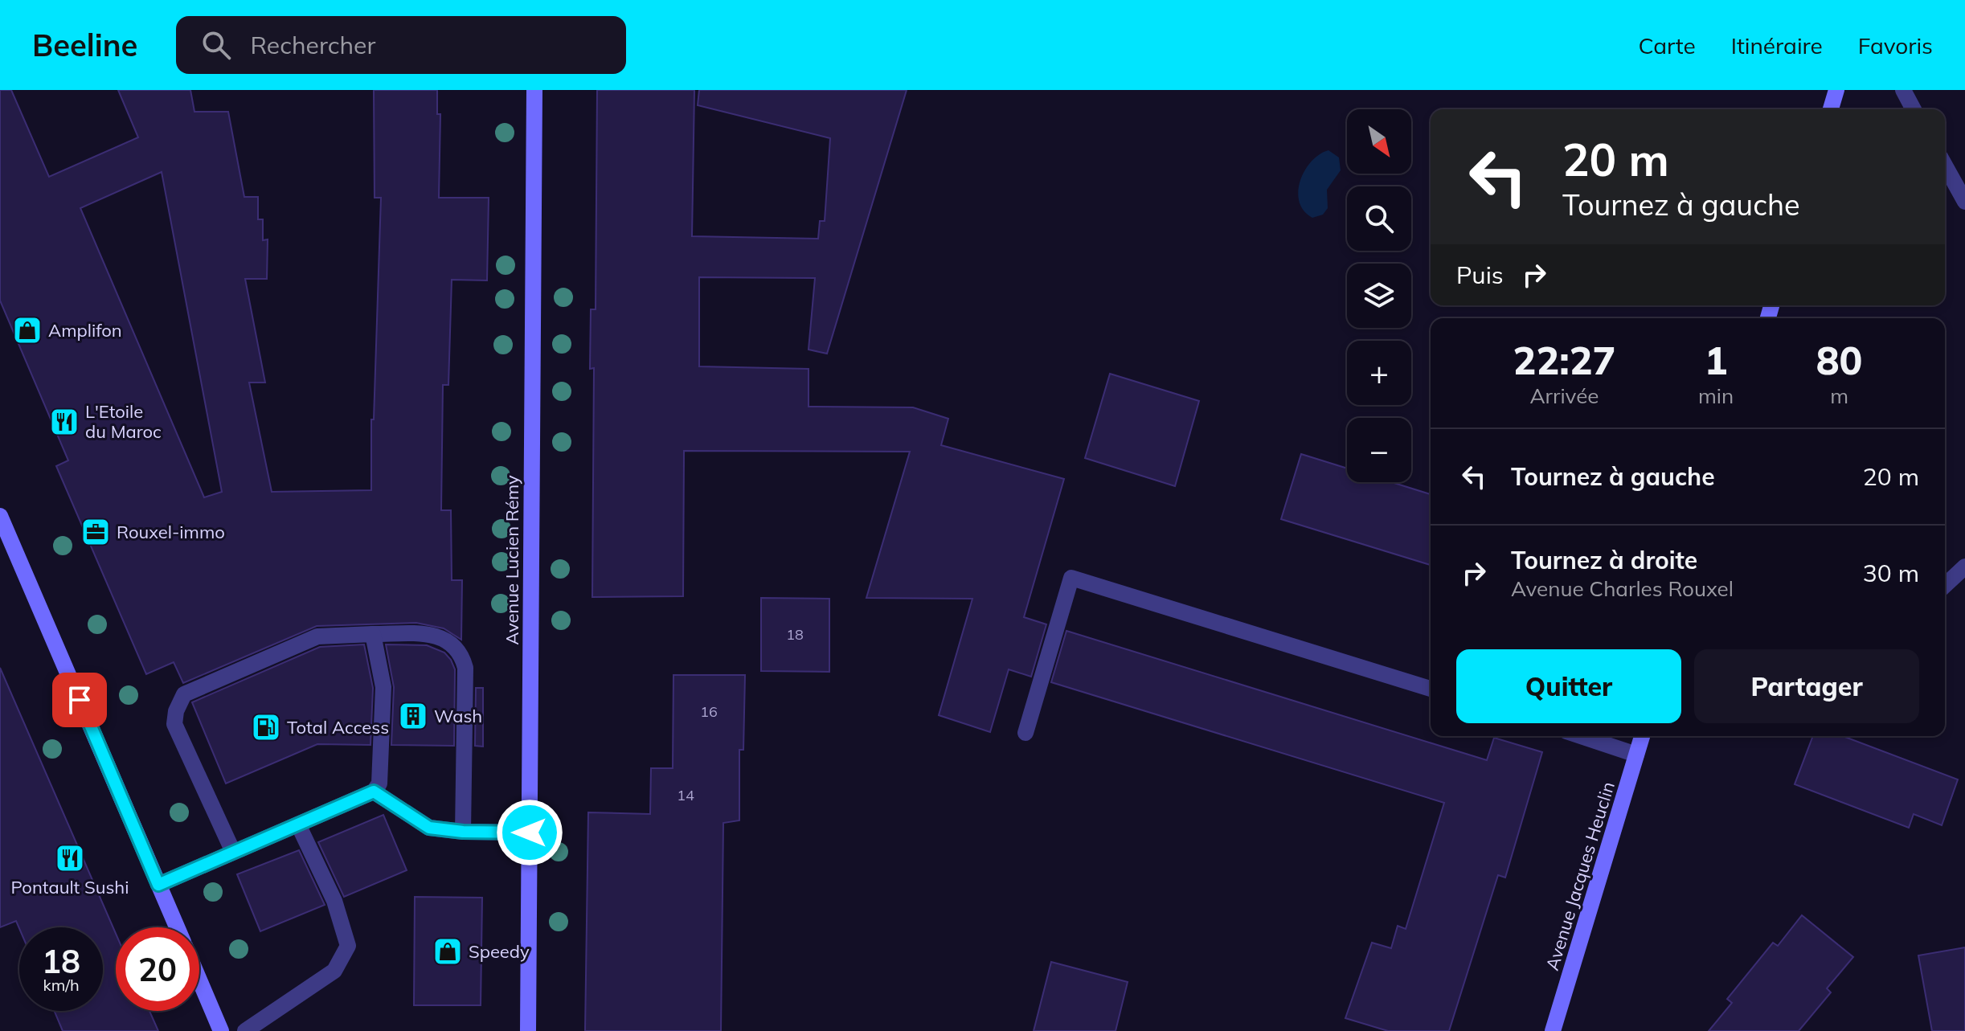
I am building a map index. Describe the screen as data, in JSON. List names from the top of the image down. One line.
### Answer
{"streets":{"street":["Avenue Lucien Rémy","Avenue Jacques Heuclin"]},"places":{"shop":["Amplifon","Speedy"],"restaurant":["L'Etoile du Maroc","Pontault Sushi"],"office":["Rouxel-immo"],"building":["Wash"],"fuel station":["Total Access"]},"house_numbers":["18","16","14"],"north":"bottom right","page":{"header":"Beeline","search":"Rechercher","nav":["Carte","Itinéraire","Favoris"],"map_buttons":["+","−"],"turn":["20 m","Tournez à gauche"],"then":"Puis","eta":["22:27","Arrivée","1","min","80","m"],"list":[{"name":"Tournez à gauche","value":"20 m"},{"name":"Tournez à droite","note":"Avenue Charles Rouxel","value":"30 m"}],"buttons":["Quitter","Partager"],"speed":"18 km/h","limit":"20"}}
